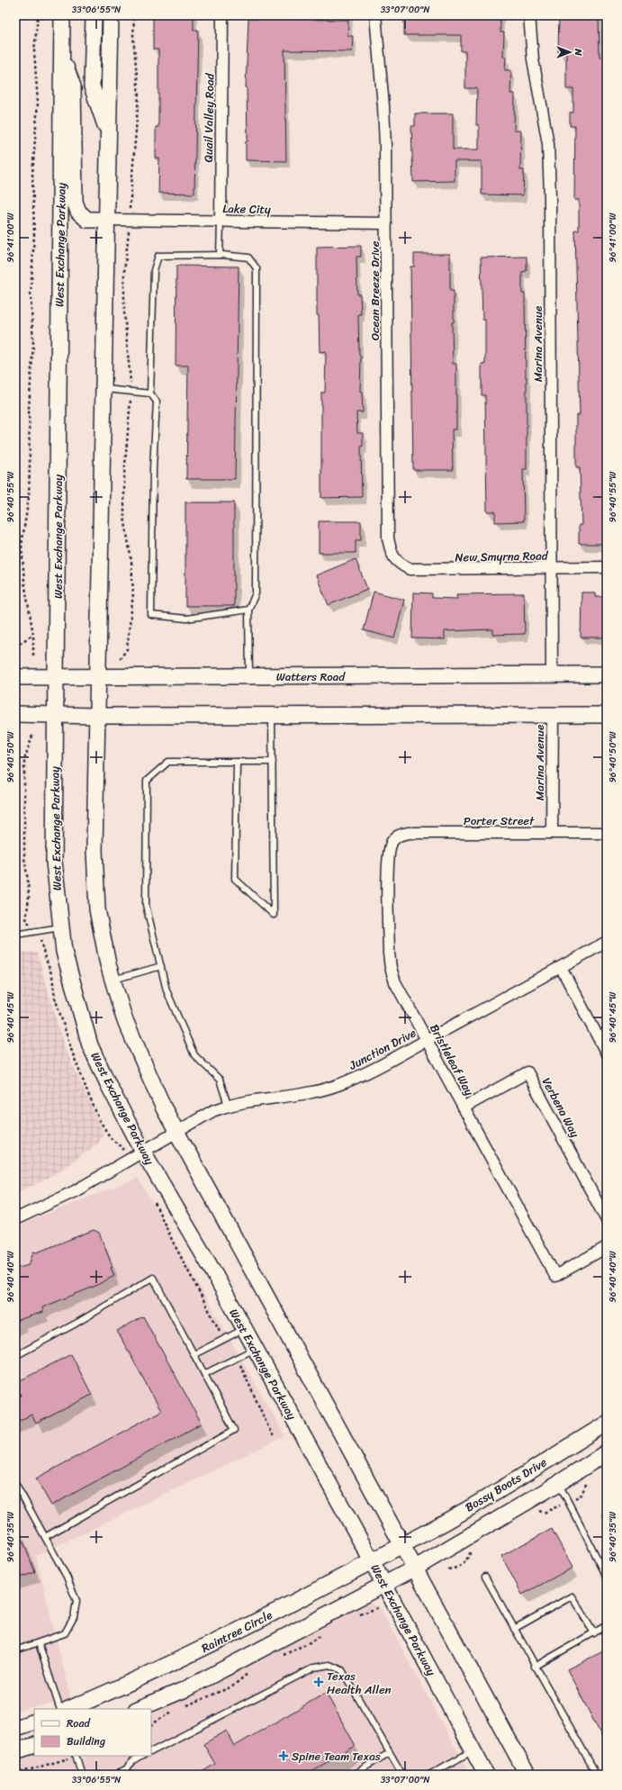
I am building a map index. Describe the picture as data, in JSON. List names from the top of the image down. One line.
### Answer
{"streets":{"main road":["West Exchange Parkway","Watters Road","Bossy Boots Drive","Raintree Circle"],"street":["Quail Valley Road","Lake City","Ocean Breeze Drive","Marina Avenue","New Smyrna Road","Porter Street","Junction Drive","Bristleleaf Way","Verbena Way"]},"crossings":[["Quail Valley Road","Lake City"],["Lake City","Ocean Breeze Drive"],["West Exchange Parkway","Watters Road"],["West Exchange Parkway","Junction Drive"],["West Exchange Parkway","Raintree Circle"],["Ocean Breeze Drive","New Smyrna Road"],["Marina Avenue","New Smyrna Road"],["Marina Avenue","Watters Road"],["Marina Avenue","Porter Street"],["Porter Street","Bristleleaf Way"],["Junction Drive","Bristleleaf Way"],["Bristleleaf Way","Verbena Way"],["Bossy Boots Drive","Raintree Circle"]],"places":{"health":["Texas Health Allen","Spine Team Texas"]},"legend":["Road","Building"],"north":"right","coordinates":["33°06'55\"N","33°07'00\"N","96°41'00\"W","96°40'55\"W","96°40'50\"W","96°40'45\"W","96°40'40\"W","96°40'35\"W"]}
